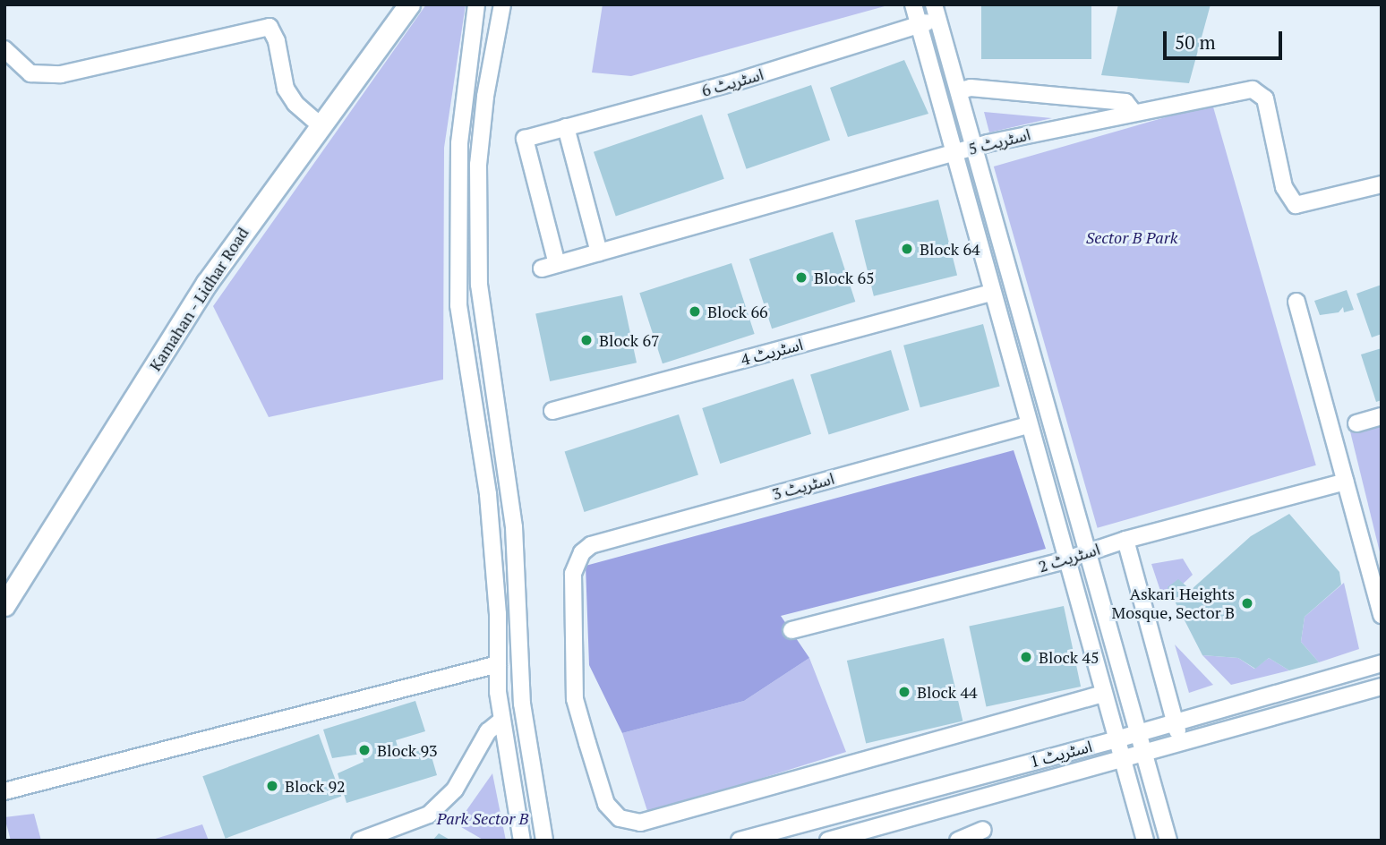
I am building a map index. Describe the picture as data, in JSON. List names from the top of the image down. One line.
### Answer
{"streets":{"main road":["Kamahan - Lidhar Road"],"street":["اسٹریٹ 6","اسٹریٹ 5","اسٹریٹ 4","اسٹریٹ 3","اسٹریٹ 2","اسٹریٹ 1"]},"crossings":[["اسٹریٹ 6","اسٹریٹ 5"]],"parks":["Sector B Park","Park Sector B"],"places":["Block 64","Block 65","Block 66","Block 67","Askari Heights Mosque, Sector B","Block 45","Block 44","Block 93","Block 92"],"scale_bar":"50 m"}
